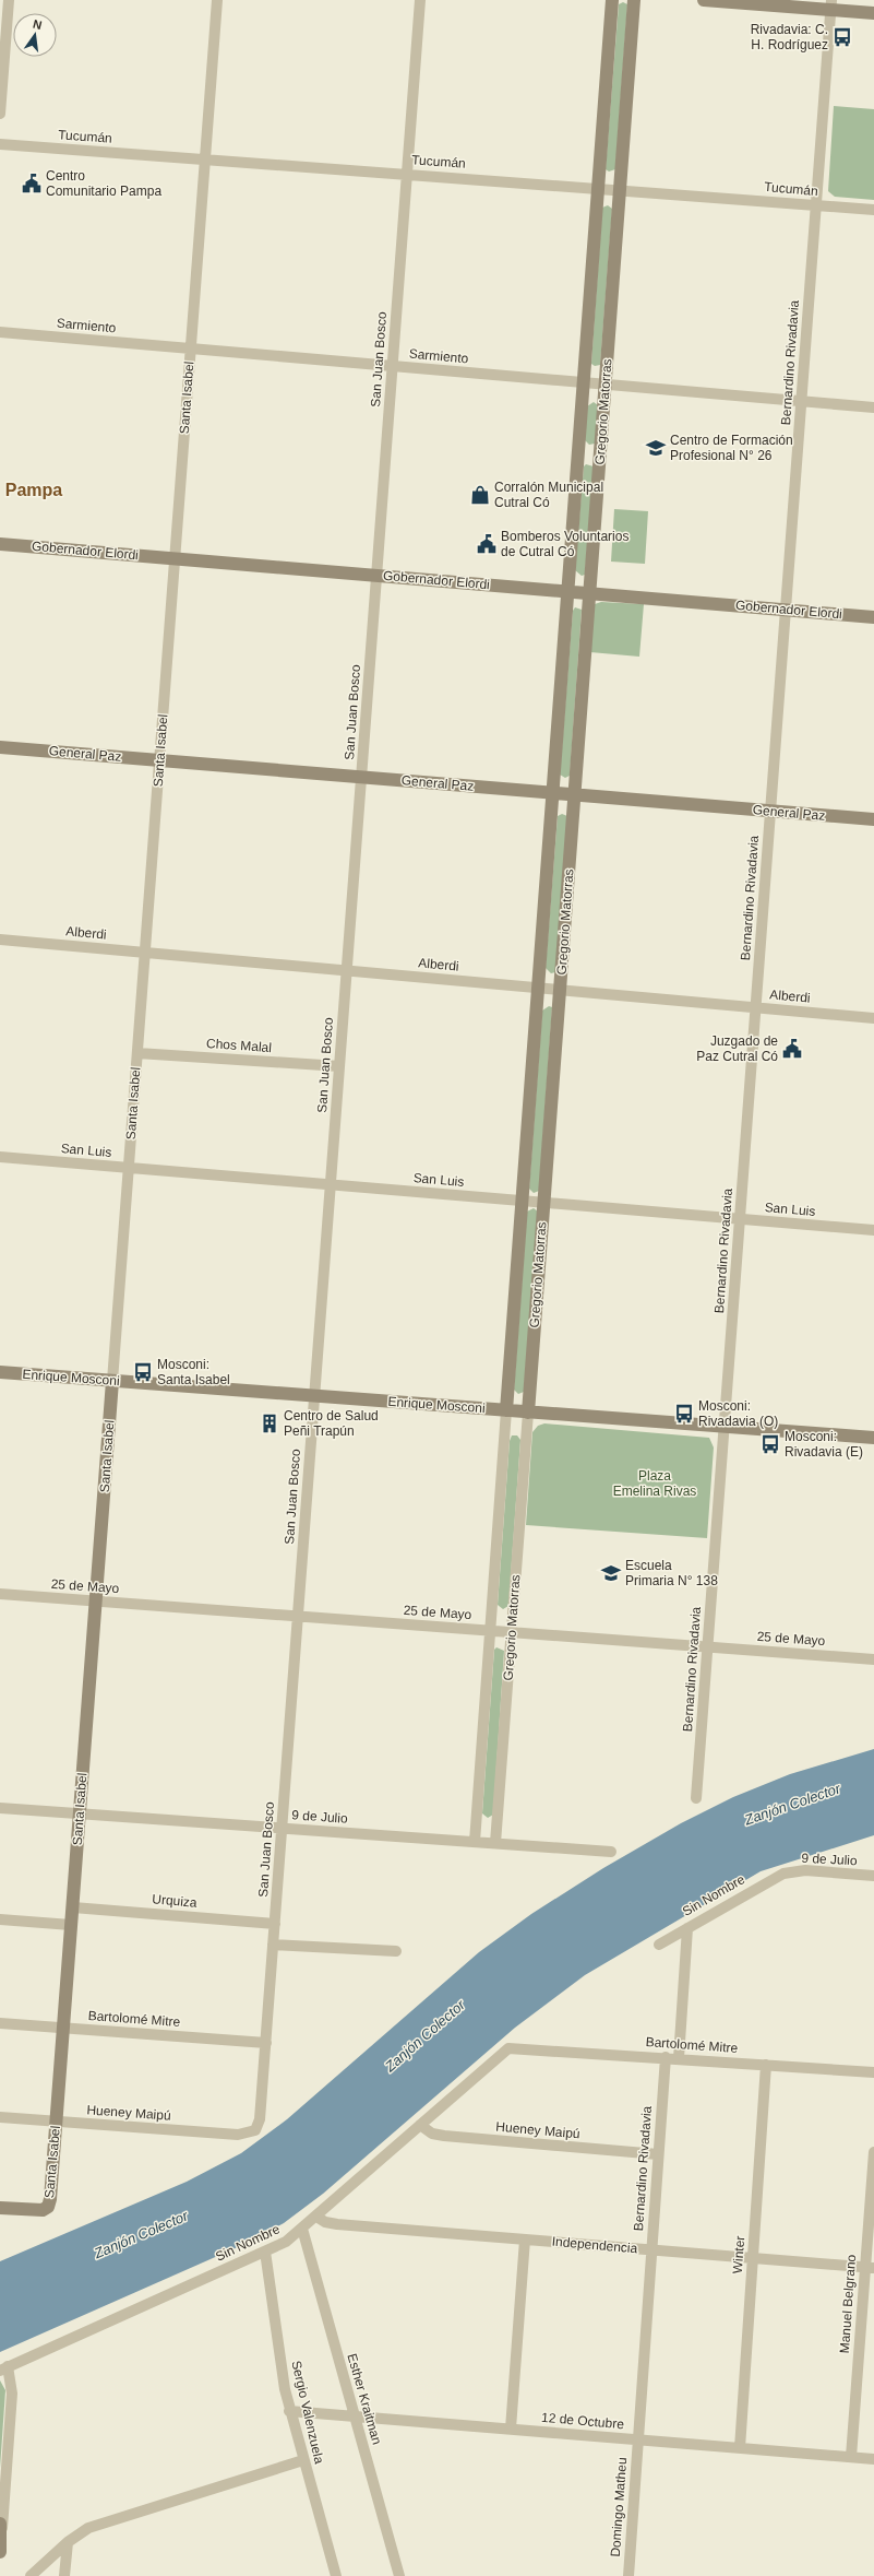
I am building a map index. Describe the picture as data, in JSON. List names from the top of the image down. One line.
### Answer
{"streets":{"main road":["Santa Isabel","Gregorio Matorras","Gobernador Elordi","General Paz","Enrique Mosconi"],"street":["Tucumán","Sarmiento","San Juan Bosco","Bernardino Rivadavia","Alberdi","Chos Malal","San Luis","25 de Mayo","9 de Julio","Sin Nombre","Urquiza","Bartolomé Mitre","Hueney Maipú","Independencia","Winter","Manuel Belgrano","Esther Kraitman","Sergio Valenzuela","12 de Octubre","Domingo Matheu"]},"crossings":[["Tucumán","San Juan Bosco"],["Tucumán","Bernardino Rivadavia"],["Tucumán","Santa Isabel"],["Tucumán","Gregorio Matorras"],["Sarmiento","San Juan Bosco"],["Sarmiento","Bernardino Rivadavia"],["Sarmiento","Santa Isabel"],["Sarmiento","Gregorio Matorras"],["San Juan Bosco","Gobernador Elordi"],["San Juan Bosco","General Paz"],["San Juan Bosco","Alberdi"],["San Juan Bosco","Chos Malal"],["San Juan Bosco","San Luis"],["San Juan Bosco","Enrique Mosconi"],["San Juan Bosco","25 de Mayo"],["San Juan Bosco","9 de Julio"],["San Juan Bosco","Urquiza"],["San Juan Bosco","Bartolomé Mitre"],["San Juan Bosco","Hueney Maipú"],["Bernardino Rivadavia","Gobernador Elordi"],["Bernardino Rivadavia","General Paz"],["Bernardino Rivadavia","Alberdi"],["Bernardino Rivadavia","San Luis"],["Bernardino Rivadavia","Enrique Mosconi"],["Bernardino Rivadavia","25 de Mayo"],["Bernardino Rivadavia","Bartolomé Mitre"],["Bernardino Rivadavia","Hueney Maipú"],["Bernardino Rivadavia","Independencia"],["Bernardino Rivadavia","12 de Octubre"],["Bernardino Rivadavia","Domingo Matheu"],["Santa Isabel","Gobernador Elordi"],["Santa Isabel","General Paz"],["Santa Isabel","Alberdi"],["Santa Isabel","Chos Malal"],["Santa Isabel","San Luis"],["Santa Isabel","Enrique Mosconi"],["Santa Isabel","25 de Mayo"],["Santa Isabel","9 de Julio"],["Santa Isabel","Urquiza"],["Santa Isabel","Bartolomé Mitre"],["Santa Isabel","Hueney Maipú"],["Gregorio Matorras","Gobernador Elordi"],["Gregorio Matorras","General Paz"],["Gregorio Matorras","Alberdi"],["Gregorio Matorras","San Luis"],["Gregorio Matorras","Enrique Mosconi"],["Gregorio Matorras","25 de Mayo"],["Gregorio Matorras","9 de Julio"],["9 de Julio","Sin Nombre"],["Sin Nombre","Bartolomé Mitre"],["Sin Nombre","Hueney Maipú"],["Sin Nombre","Independencia"],["Sin Nombre","Esther Kraitman"],["Sin Nombre","Sergio Valenzuela"],["Bartolomé Mitre","Winter"],["Independencia","Winter"],["Independencia","Manuel Belgrano"],["Winter","12 de Octubre"],["Manuel Belgrano","12 de Octubre"],["Esther Kraitman","12 de Octubre"],["Sergio Valenzuela","12 de Octubre"],["12 de Octubre","Domingo Matheu"]],"districts":["Pampa"],"water":["Zanjón Colector"],"parks":["Plaza Emelina Rivas"],"places":{"bus stop":["Rivadavia: C. H. Rodríguez","Mosconi: Santa Isabel","Mosconi: Rivadavia (O)","Mosconi: Rivadavia (E)"],"public building":["Centro Comunitario Pampa","Bomberos Voluntarios de Cutral Có","Juzgado de Paz Cutral Có"],"school or university":["Centro de Formación Profesional N° 26","Escuela Primaria N° 138"],"shop":["Corralón Municipal Cutral Có"],"building":["Centro de Salud Peñi Trapún"]},"north":"top"}
